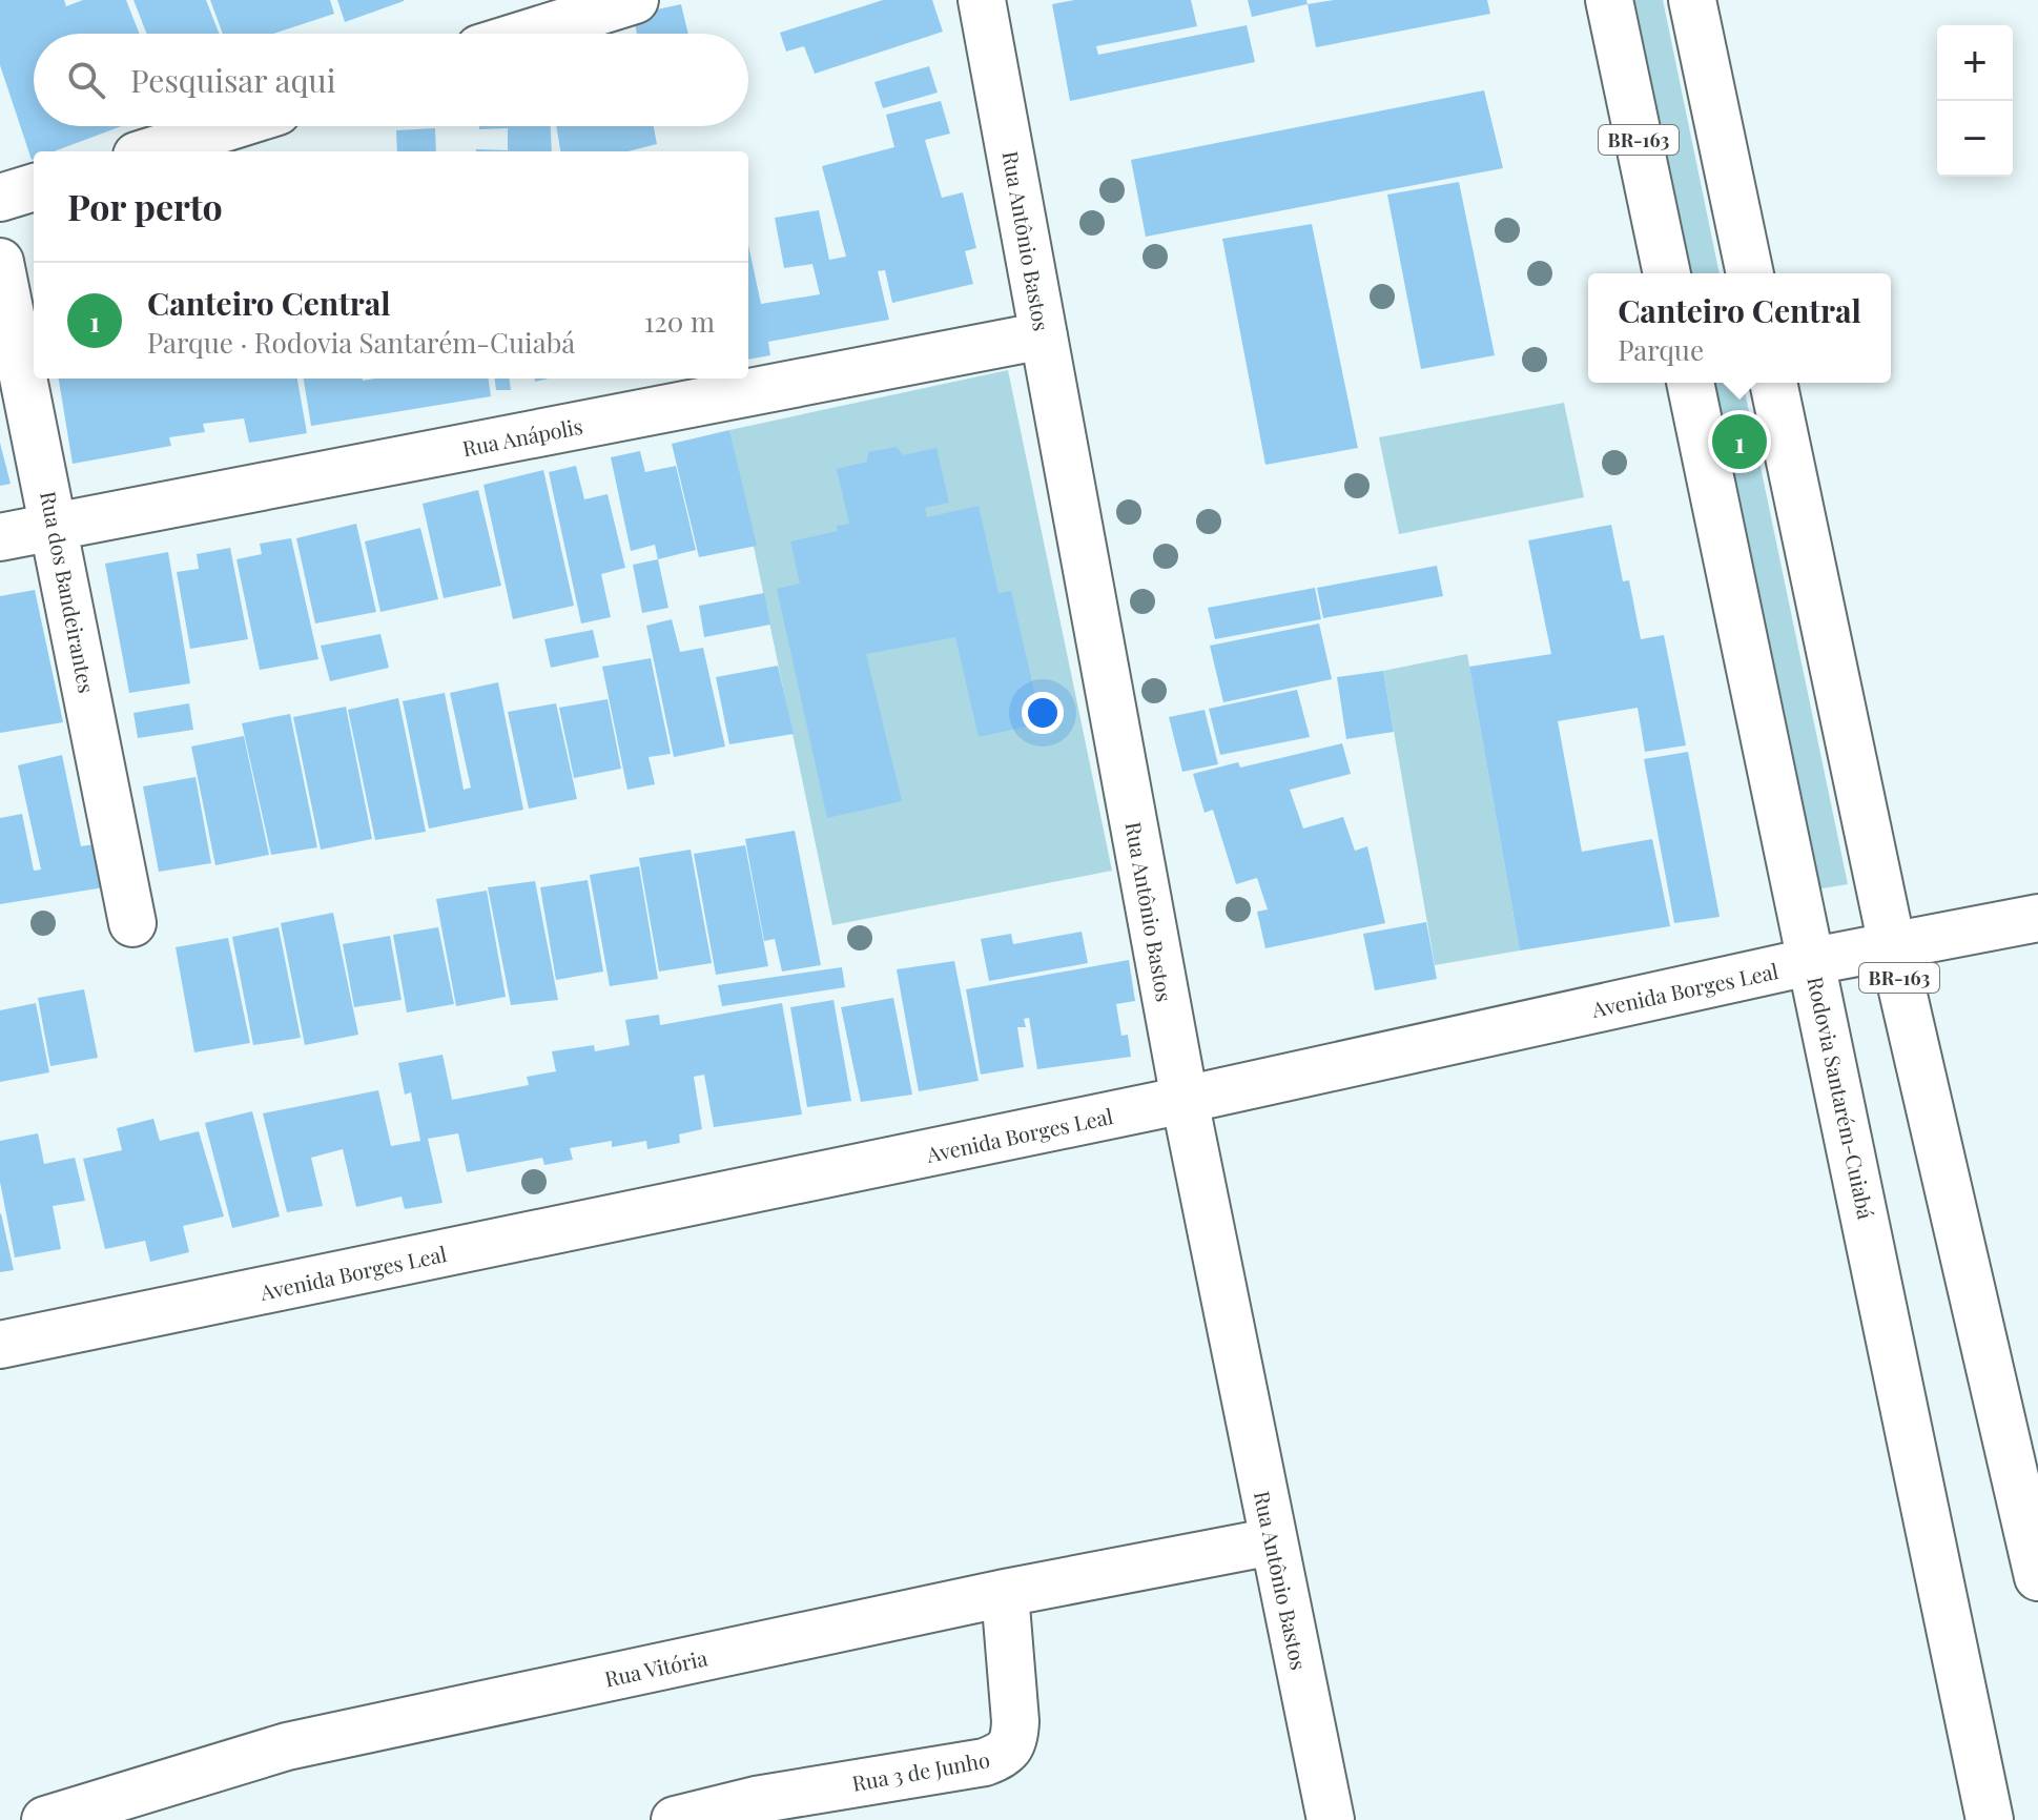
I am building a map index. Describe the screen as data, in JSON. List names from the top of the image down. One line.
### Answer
{"streets":{"main road":["BR-163","Rua Antônio Bastos","Rua Anápolis","Rua dos Bandeirantes","Avenida Borges Leal","Rodovia Santarém-Cuiabá","Rua Vitória","Rua 3 de Junho"]},"crossings":[["BR-163","Avenida Borges Leal"],["Rua Antônio Bastos","Rua Anápolis"],["Rua Antônio Bastos","Avenida Borges Leal"],["Rua Antônio Bastos","Rua Vitória"],["Rua Anápolis","Rua dos Bandeirantes"],["Avenida Borges Leal","Rodovia Santarém-Cuiabá"],["Rua Vitória","Rua 3 de Junho"]],"page":{"map_buttons":["+","−"],"search":"Pesquisar aqui","heading":"Por perto","list":[{"mark":"1","name":"Canteiro Central","note":"Parque · Rodovia Santarém-Cuiabá","value":"120 m"}],"popup":["Canteiro Central","Parque"],"pins":"1"}}
